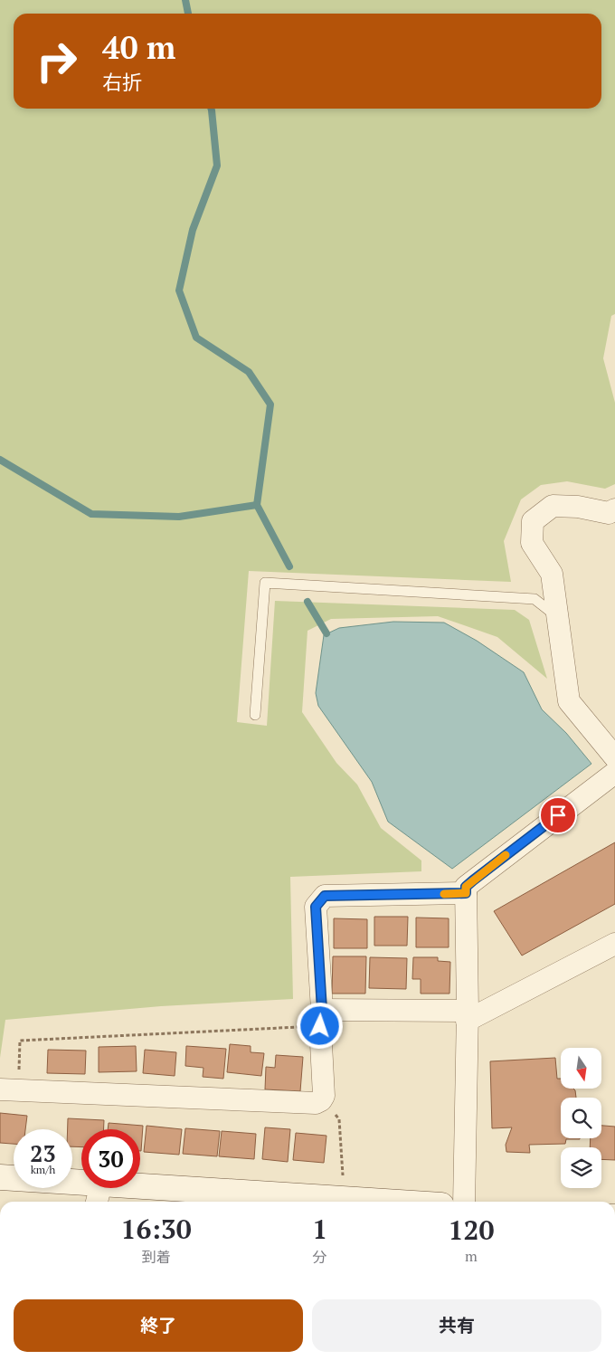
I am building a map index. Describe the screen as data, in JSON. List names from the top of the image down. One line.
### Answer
{"north":"bottom","page":{"turn":["40 m","右折"],"speed":"23 km/h","limit":"30","eta":["16:30","到着","1","分","120","m"],"buttons":["終了","共有"]}}
